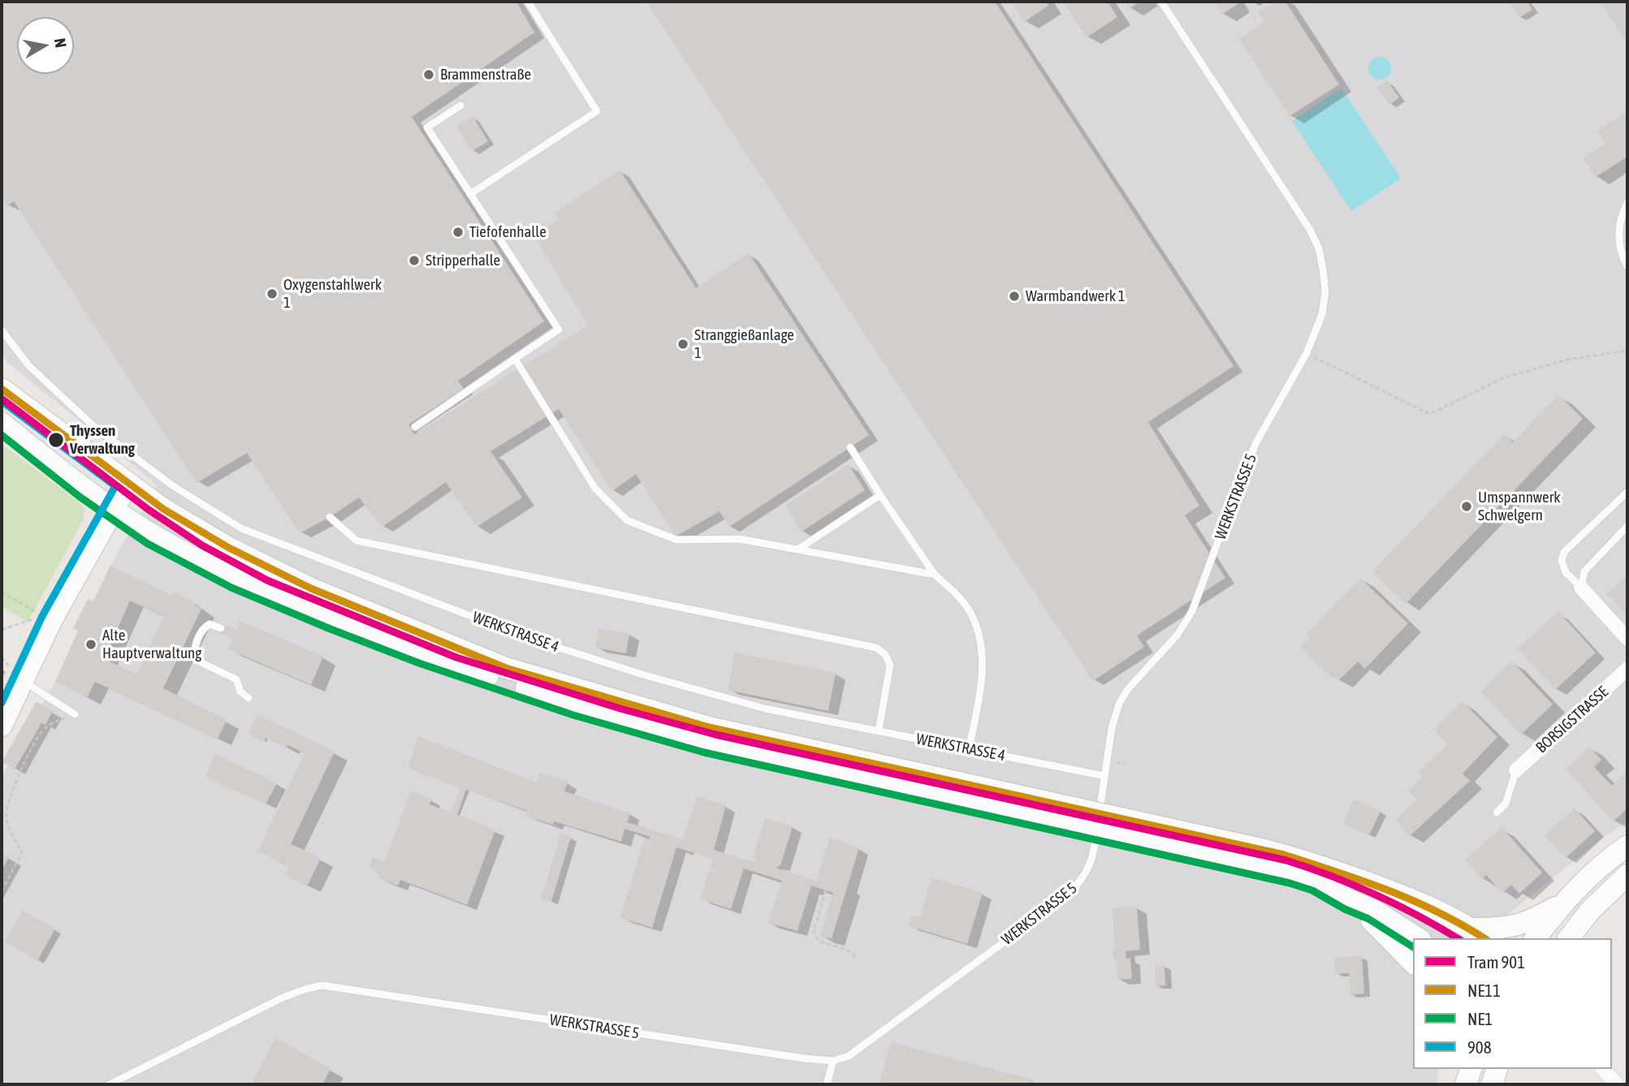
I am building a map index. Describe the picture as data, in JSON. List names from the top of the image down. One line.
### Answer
{"streets":{"street":["BORSIGSTRASSE"],"lane":["WERKSTRASSE 5","WERKSTRASSE 4"]},"crossings":[["WERKSTRASSE 5","WERKSTRASSE 4"]],"places":["Brammenstraße","Tiefofenhalle","Stripperhalle","Oxygenstahlwerk 1","Warmbandwerk 1","Stranggießanlage 1","Thyssen Verwaltung","Umspannwerk Schwelgern","Alte Hauptverwaltung"],"lines":["transit line NE11","tram line 901","transit line 908","transit line NE1"],"legend":["Tram 901","NE11","NE1","908"],"north":"right"}
